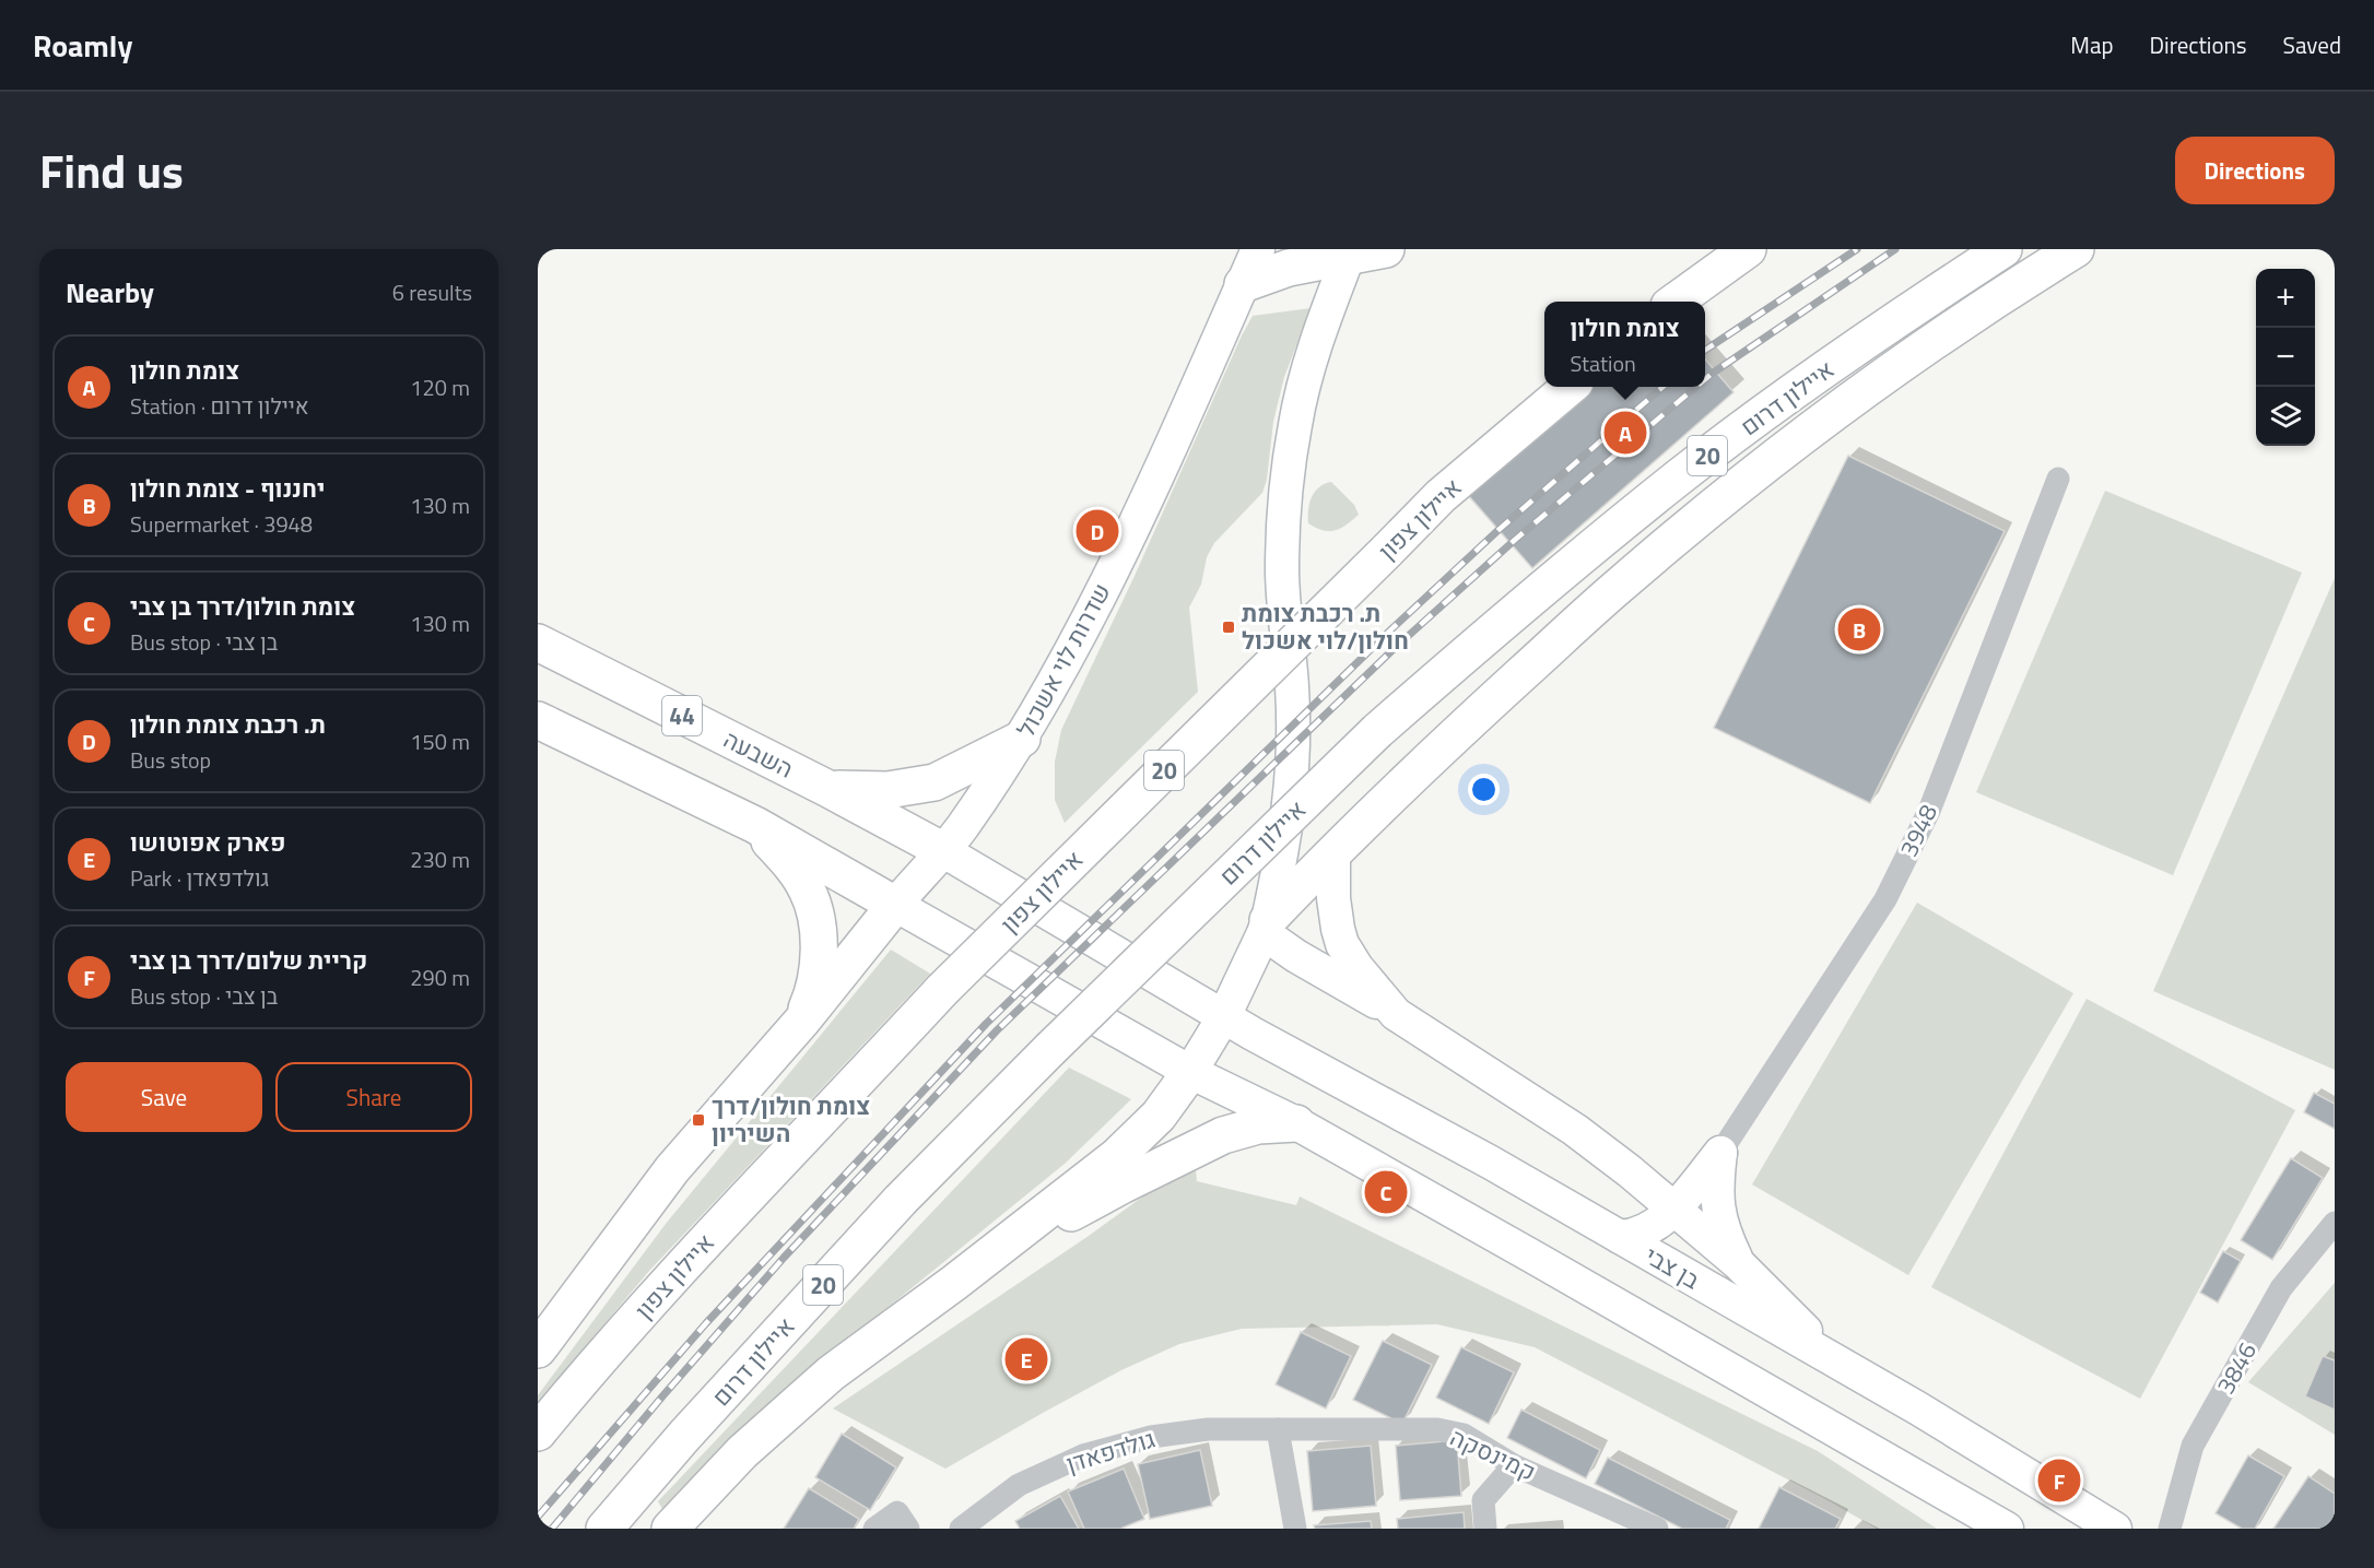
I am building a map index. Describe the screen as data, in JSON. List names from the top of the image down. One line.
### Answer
{"streets":{"highway":["איילון דרום","20","איילון צפון","44","השבעה"],"main road":["שדרות לוי אשכול","בן צבי"],"street":["3948","3846","גולדפאדן","קמינסקה"]},"crossings":[["שדרות לוי אשכול","44"],["שדרות לוי אשכול","השבעה"],["44","השבעה"],["44","בן צבי"],["גולדפאדן","קמינסקה"]],"places":{"transit":["ת. רכבת צומת חולון/לוי אשכול","צומת חולון/דרך השיריון"]},"page":{"header":"Roamly","nav":["Map","Directions","Saved"],"title":"Find us","buttons":["Directions",["Save","Share"]],"heading":["Nearby","6 results"],"map_buttons":["+","−"],"popup":["צומת חולון","Station"],"list":[{"mark":"A","name":"צומת חולון","note":"Station · איילון דרום","value":"120 m"},{"mark":"B","name":"יחננוף - צומת חולון","note":"Supermarket · 3948","value":"130 m"},{"mark":"C","name":"צומת חולון/דרך בן צבי","note":"Bus stop · בן צבי","value":"130 m"},{"mark":"D","name":"ת. רכבת צומת חולון","note":"Bus stop","value":"150 m"},{"mark":"E","name":"פארק אפוטושו","note":"Park · גולדפאדן","value":"230 m"},{"mark":"F","name":"קריית שלום/דרך בן צבי","note":"Bus stop · בן צבי","value":"290 m"}],"pins":["A","D","B","C","E","F"]}}
